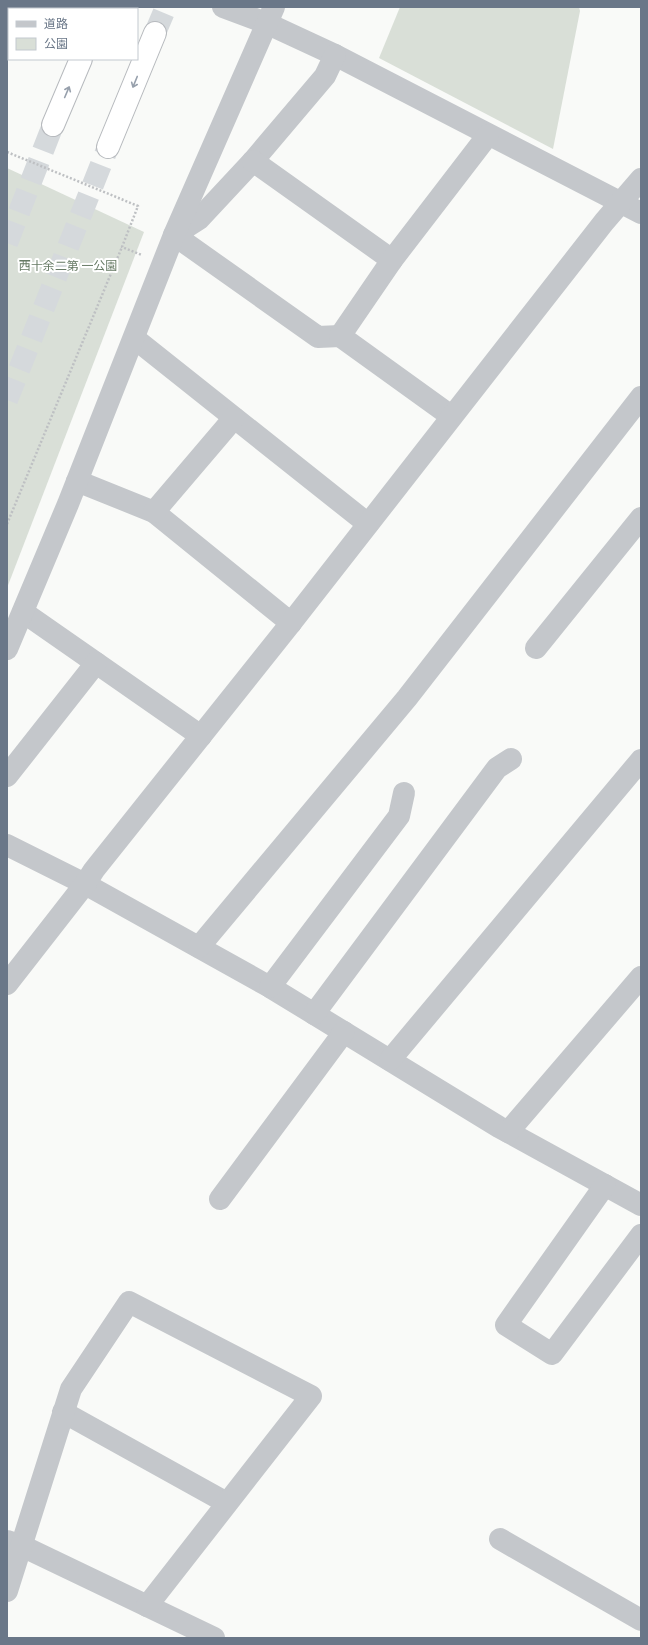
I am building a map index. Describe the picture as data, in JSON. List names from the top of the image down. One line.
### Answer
{"parks":["西十余二第 一公園"],"legend":["道路","公園"]}
